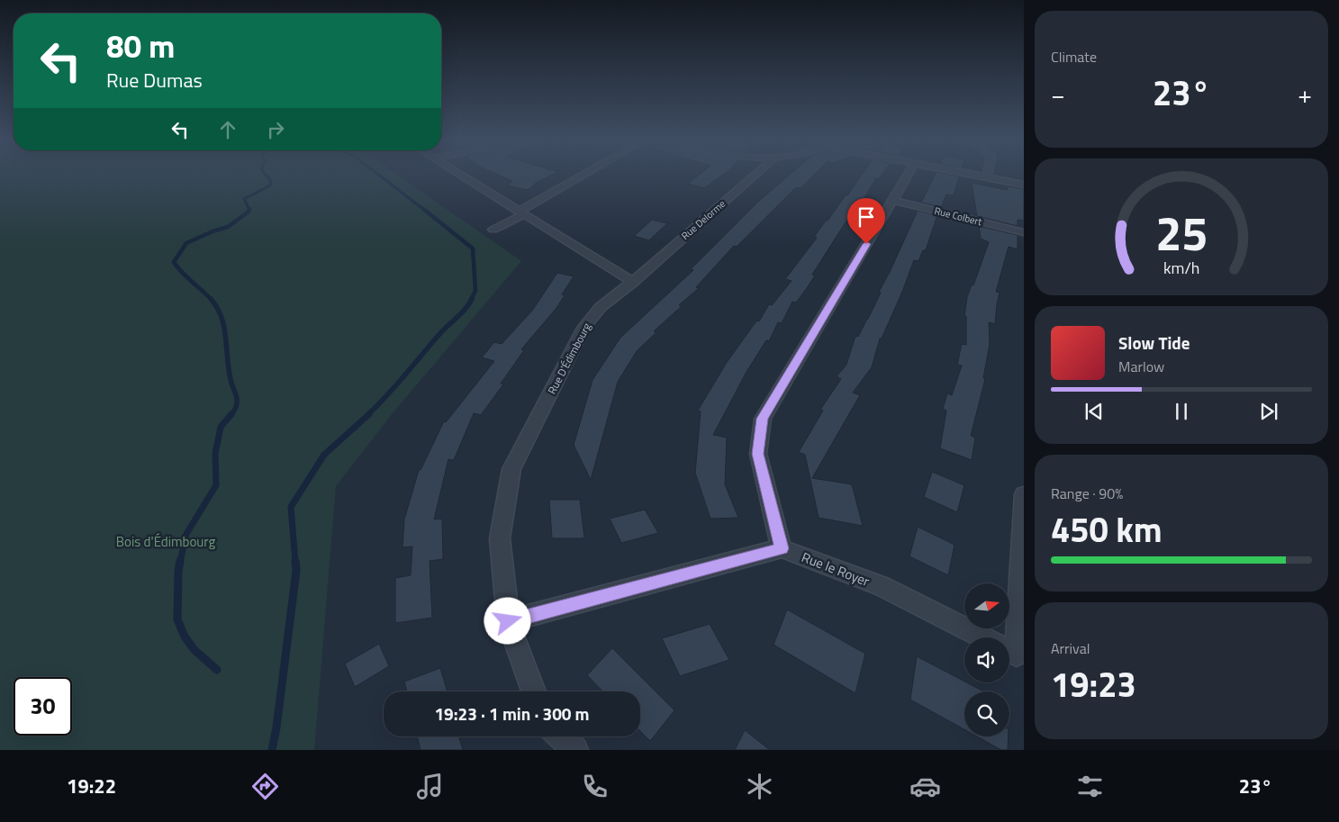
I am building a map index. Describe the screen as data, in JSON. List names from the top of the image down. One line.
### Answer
{"streets":{"street":["Rue Colbert","Rue Delorme","Rue D'Édimbourg","Rue le Royer"]},"crossings":[["Rue Delorme","Rue D'Édimbourg"]],"parks":["Bois d'Édimbourg"],"north":"right","page":{"tile":["Climate",["Range · 90%","450 km"],["Arrival","19:23"]],"turn":["80 m","Rue Dumas"],"heat":["−","23°","+"],"song":["Slow Tide","Marlow"],"limit":"30","trip":"19:23 · 1 min · 300 m","tabs":["19:22","23°"],"gauge":["25","km/h"]}}
